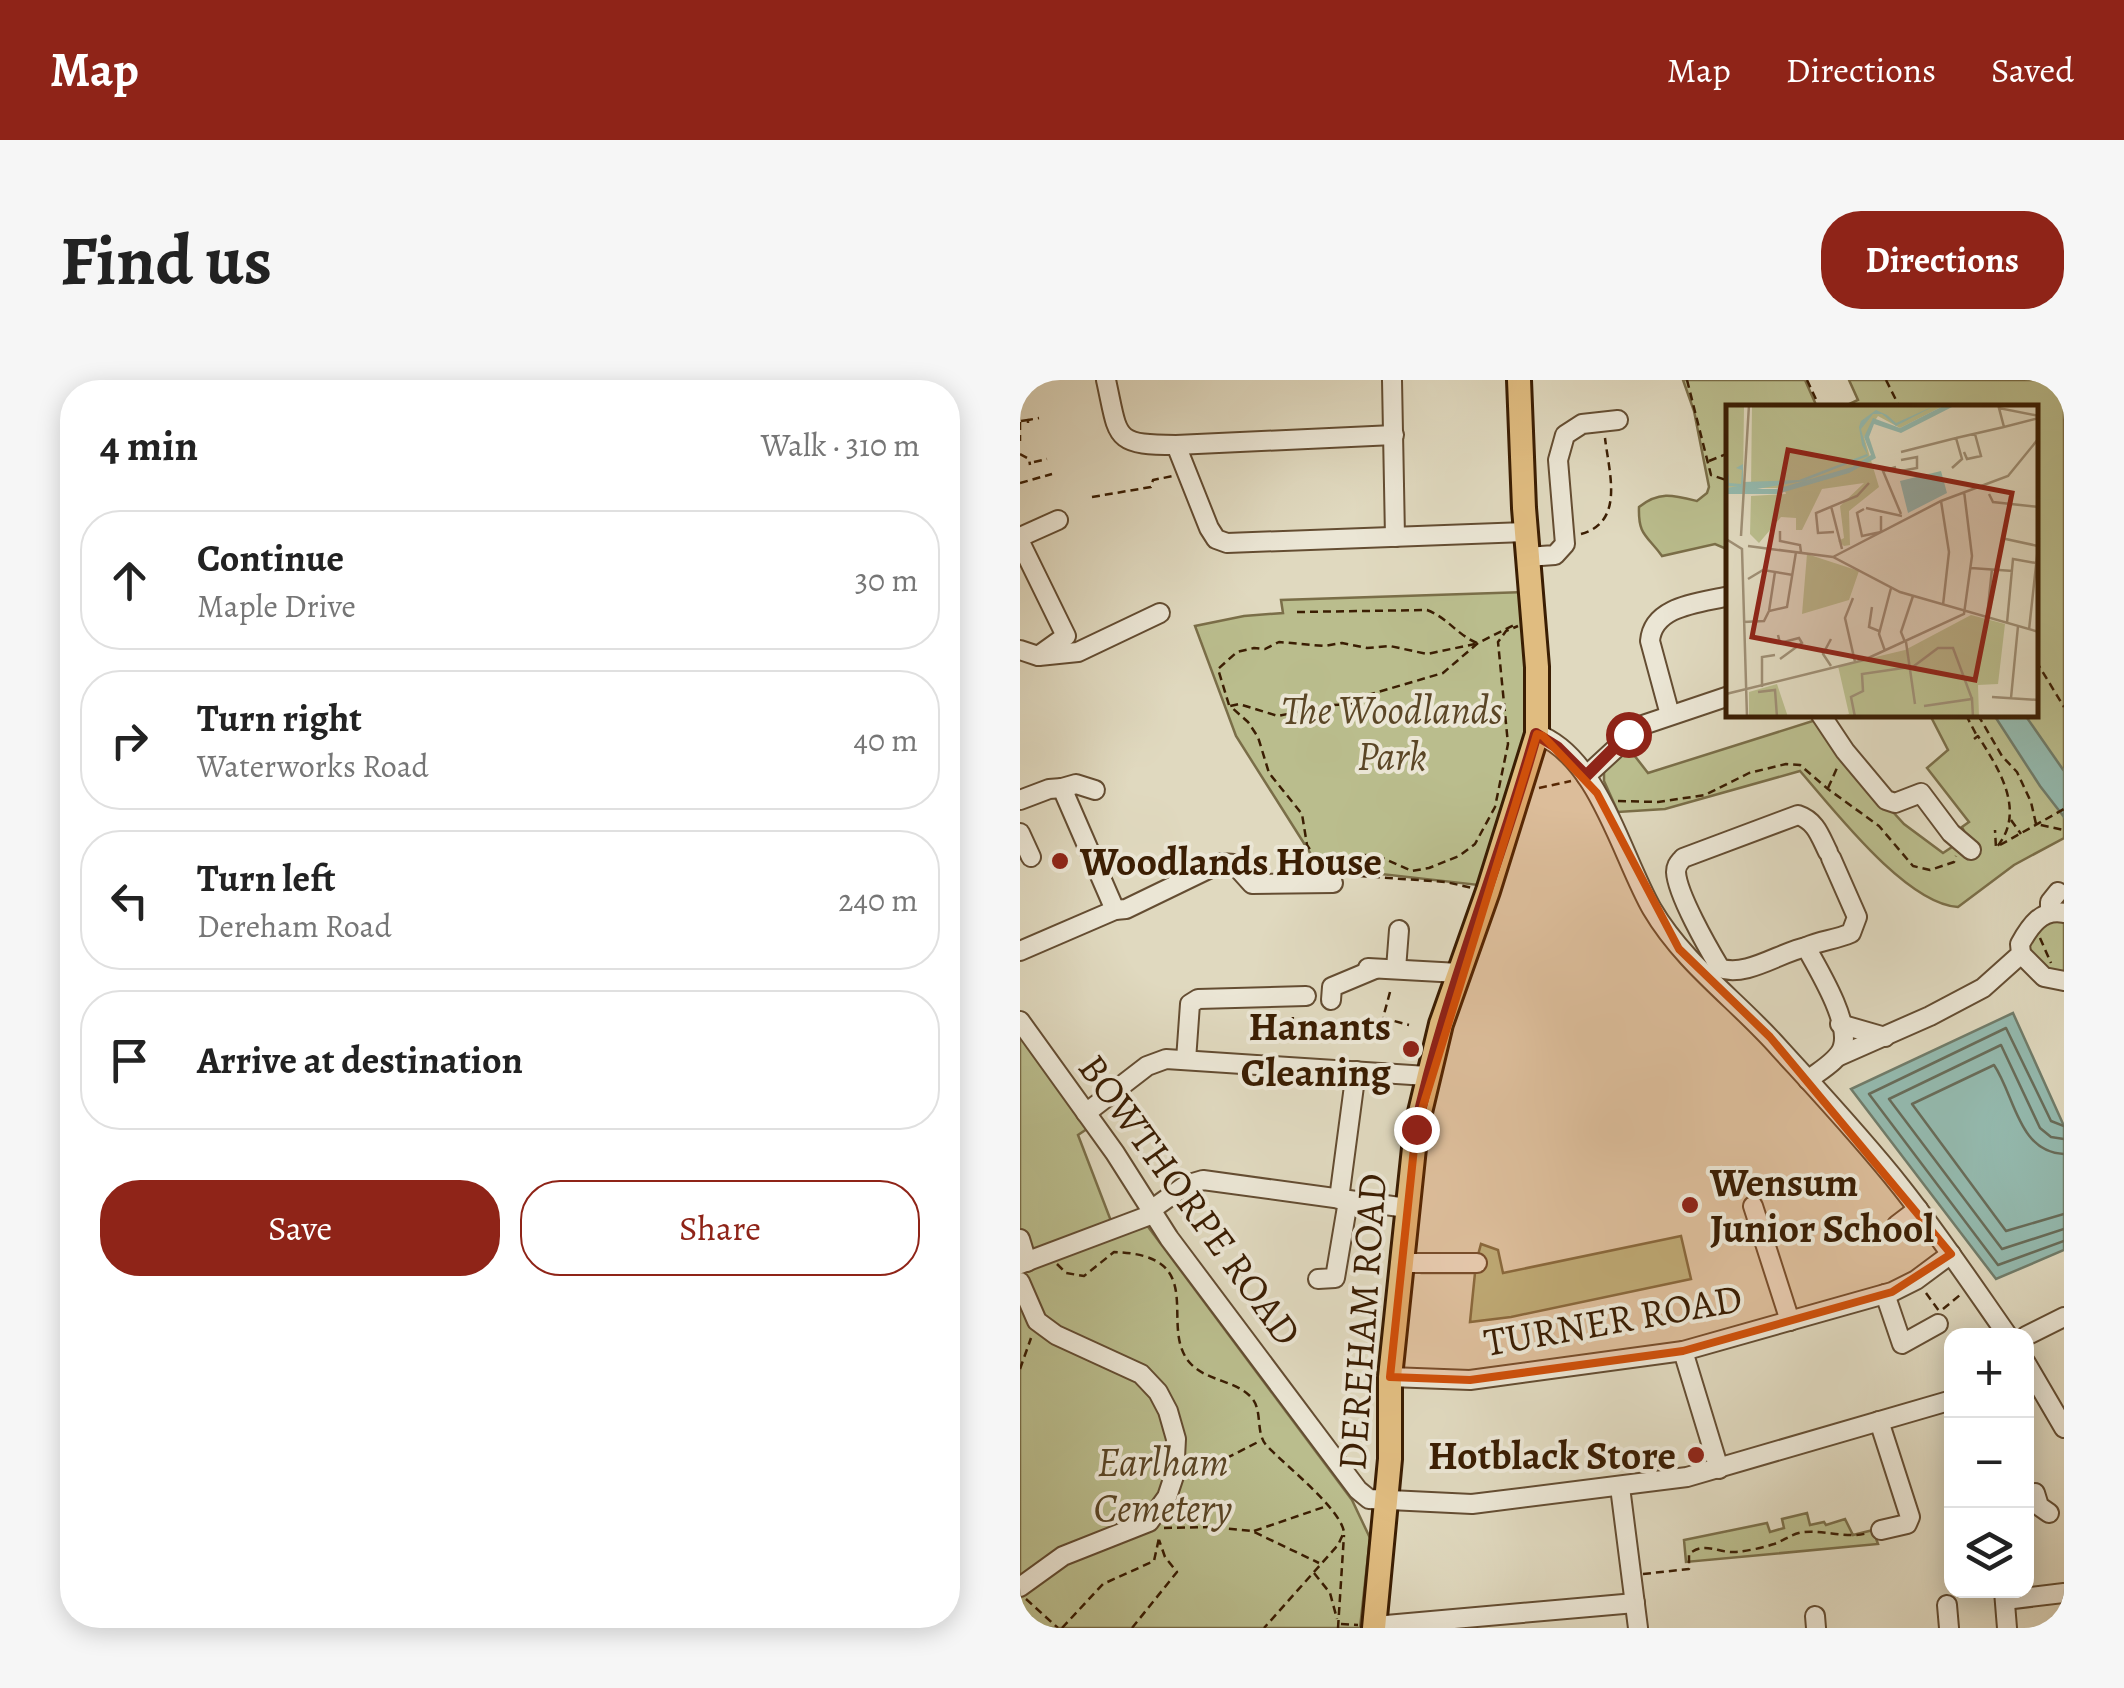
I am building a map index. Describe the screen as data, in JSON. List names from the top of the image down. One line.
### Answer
{"streets":{"main road":["DEREHAM ROAD"],"street":["BOWTHORPE ROAD","TURNER ROAD"]},"crossings":[["BOWTHORPE ROAD","DEREHAM ROAD"],["TURNER ROAD","DEREHAM ROAD"]],"parks":["The Woodlands Park","Earlham Cemetery"],"places":["Woodlands House","Hanants Cleaning","Wensum Junior School","Hotblack Store"],"page":{"header":"Map","nav":["Map","Directions","Saved"],"buttons":["Directions",["Save","Share"]],"title":"Find us","heading":["4 min","Walk · 310 m"],"list":[["Continue","Maple Drive","30 m"],["Turn right","Waterworks Road","40 m"],["Turn left","Dereham Road","240 m"],"Arrive at destination"],"map_buttons":["+","−"]}}
